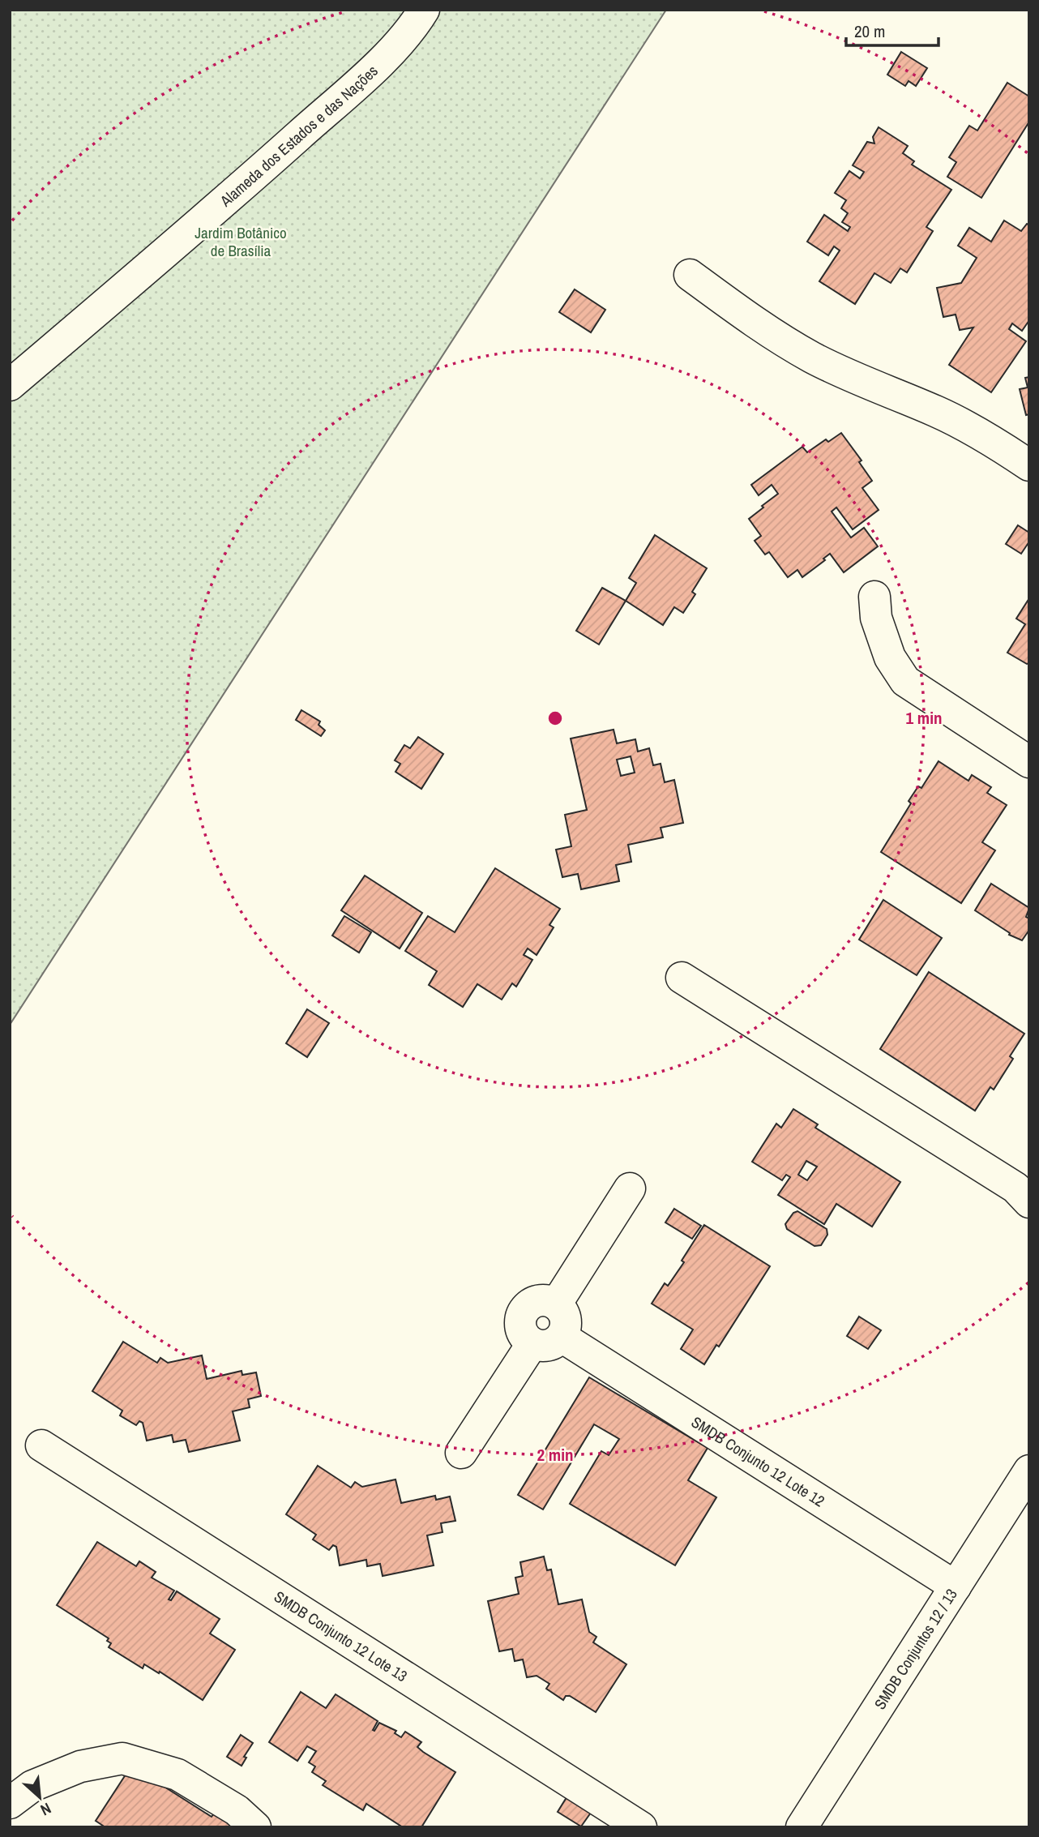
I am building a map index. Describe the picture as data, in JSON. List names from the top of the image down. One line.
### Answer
{"streets":{"street":["Alameda dos Estados e das Nações","SMDB Conjunto 12 Lote 12","SMDB Conjunto 12 Lote 13","SMDB Conjuntos 12 / 13"]},"crossings":[["SMDB Conjunto 12 Lote 12","SMDB Conjuntos 12 / 13"]],"parks":["Jardim Botânico de Brasília"],"scale_bar":"20 m","north":"bottom right","rings":["1 min","2 min"]}
